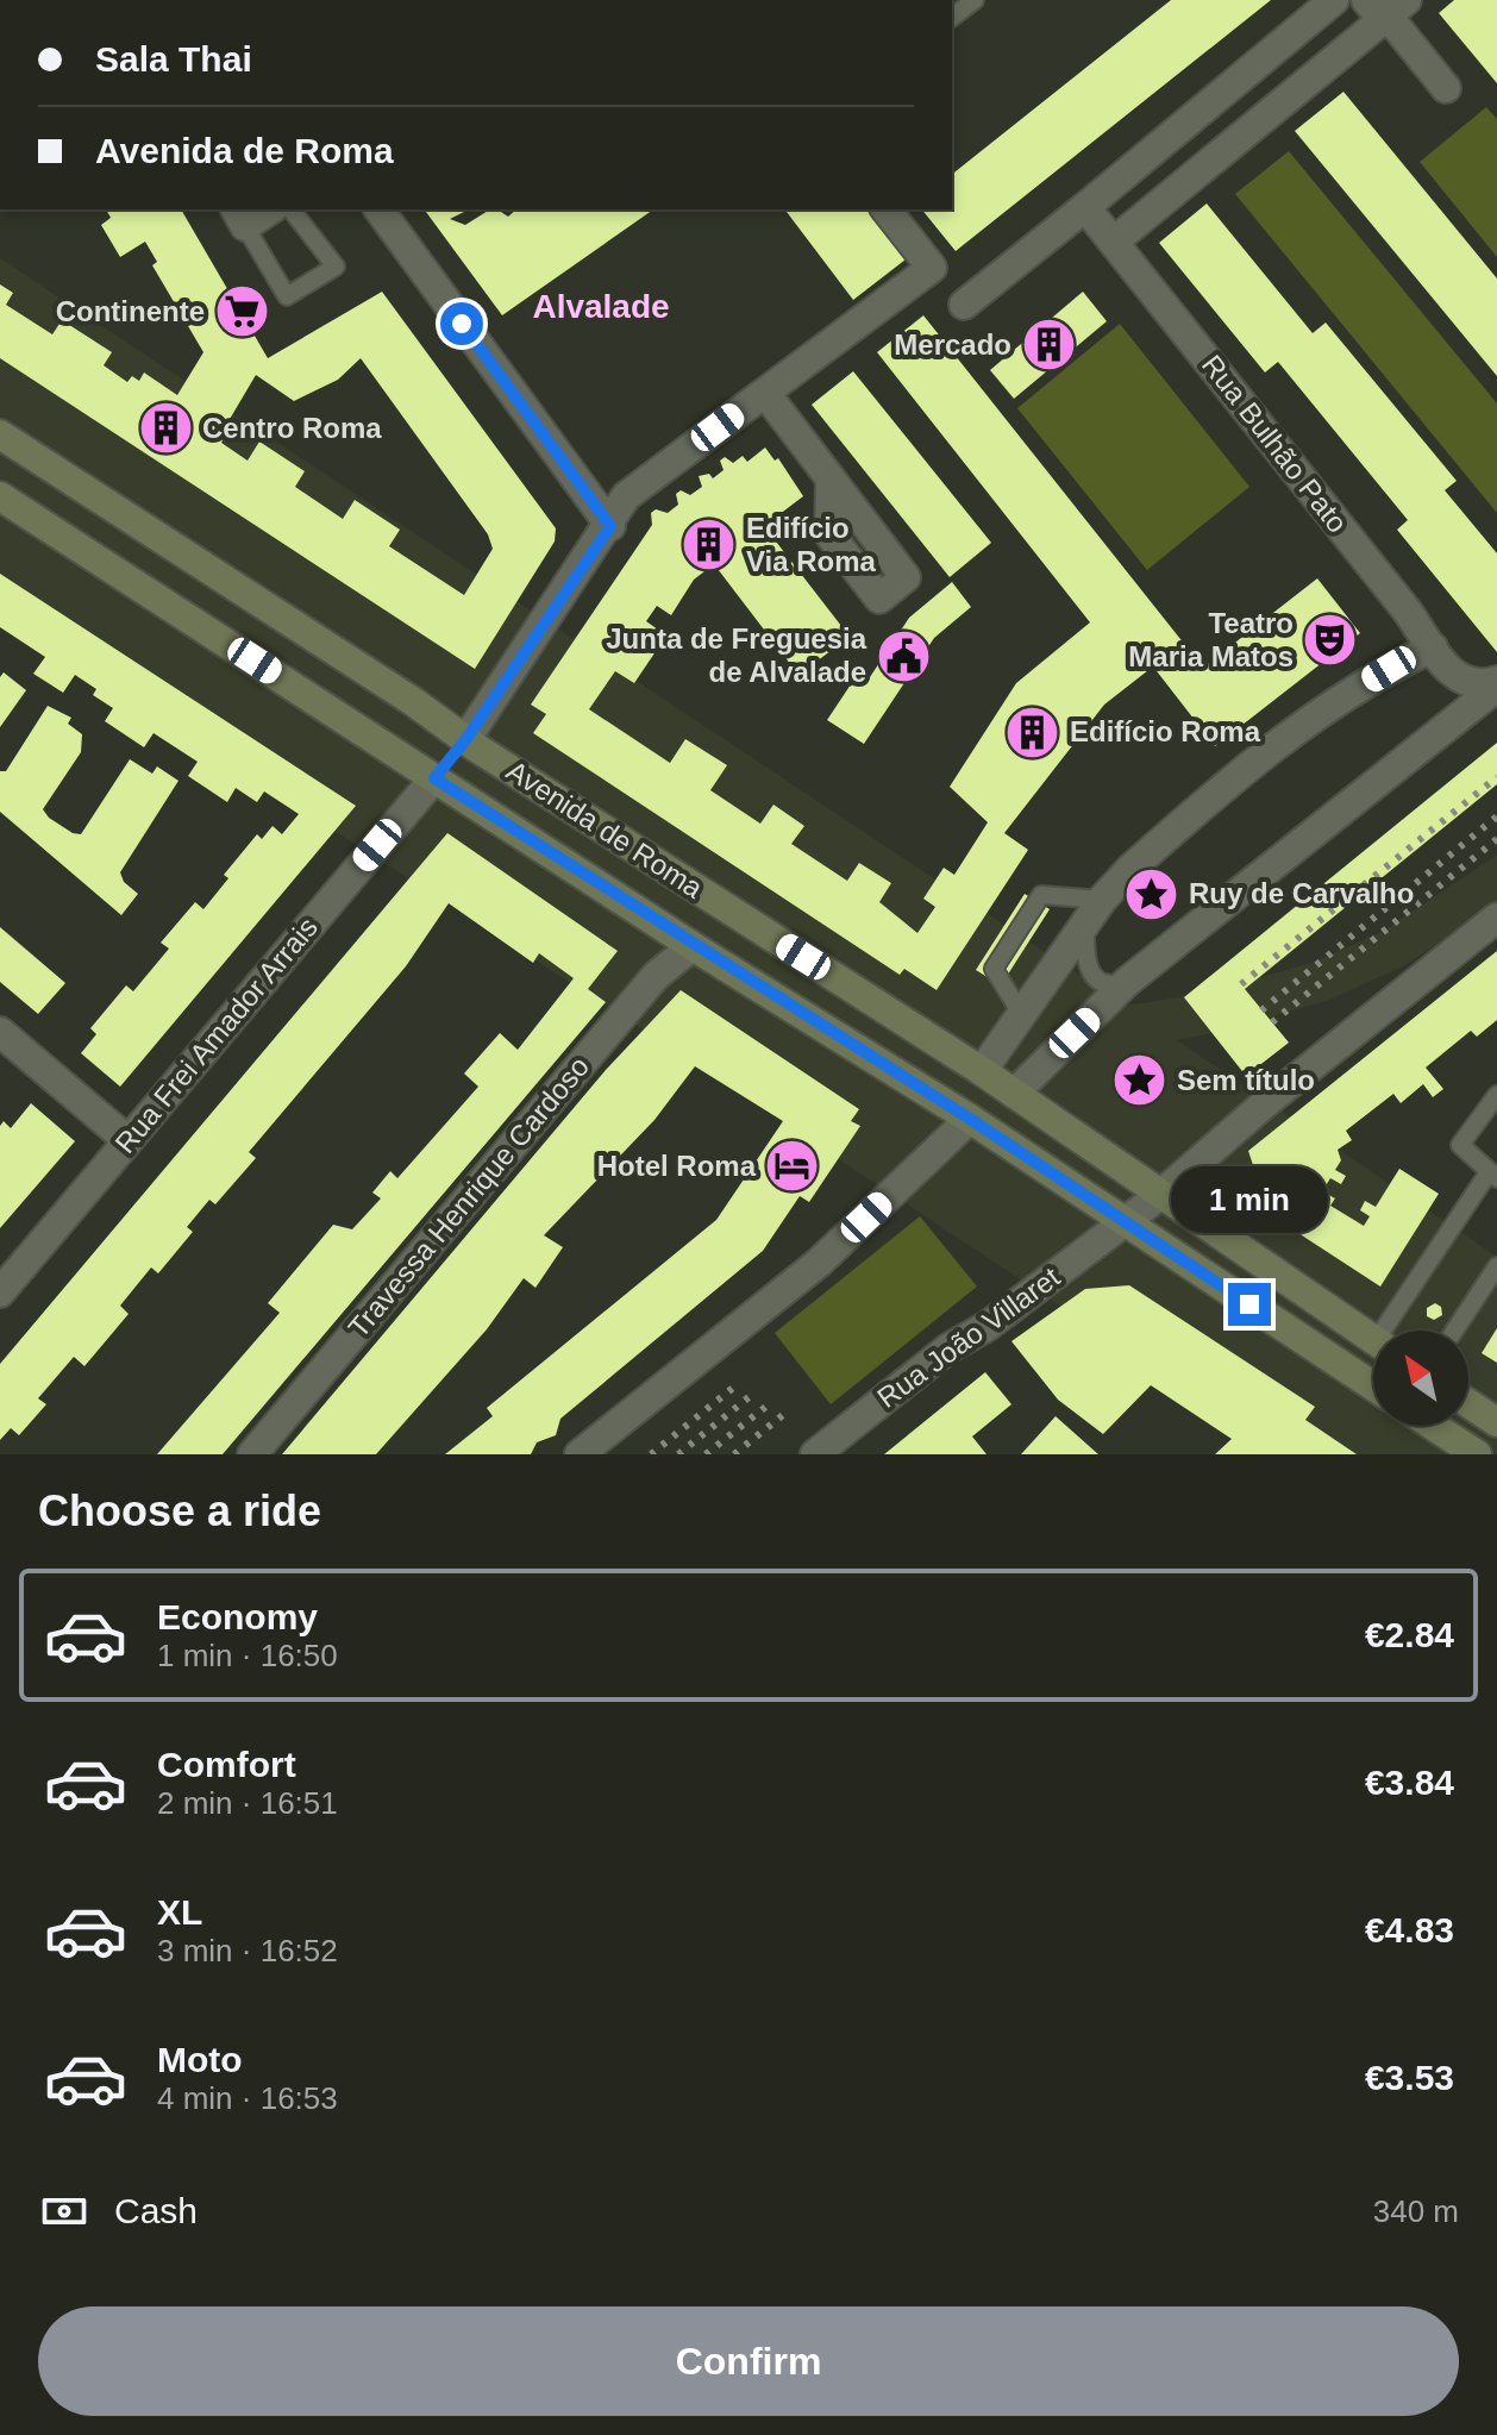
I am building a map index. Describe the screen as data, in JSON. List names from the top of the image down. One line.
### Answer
{"streets":{"main road":["Avenida de Roma"],"street":["Rua Bulhão Pato","Rua Frei Amador Arrais","Travessa Henrique Cardoso","Rua João Villaret"]},"crossings":[["Avenida de Roma","Rua Frei Amador Arrais"],["Avenida de Roma","Travessa Henrique Cardoso"],["Avenida de Roma","Rua João Villaret"]],"districts":["Alvalade"],"places":{"supermarket":["Continente"],"building":["Mercado","Centro Roma","Edifício Via Roma","Edifício Roma"],"theatre":["Teatro Maria Matos"],"public building":["Junta de Freguesia de Alvalade"],"place":["Ruy de Carvalho","Sem título"],"hotel":["Hotel Roma"]},"north":"top left","page":{"banner":["Sala Thai","Avenida de Roma"],"bubble":"1 min","heading":"Choose a ride","list":[{"name":"Economy","note":"1 min · 16:50","value":"€2.84"},{"name":"Comfort","note":"2 min · 16:51","value":"€3.84"},{"name":"XL","note":"3 min · 16:52","value":"€4.83"},{"name":"Moto","note":"4 min · 16:53","value":"€3.53"}],"pay":["Cash","340 m"],"buttons":"Confirm"}}
